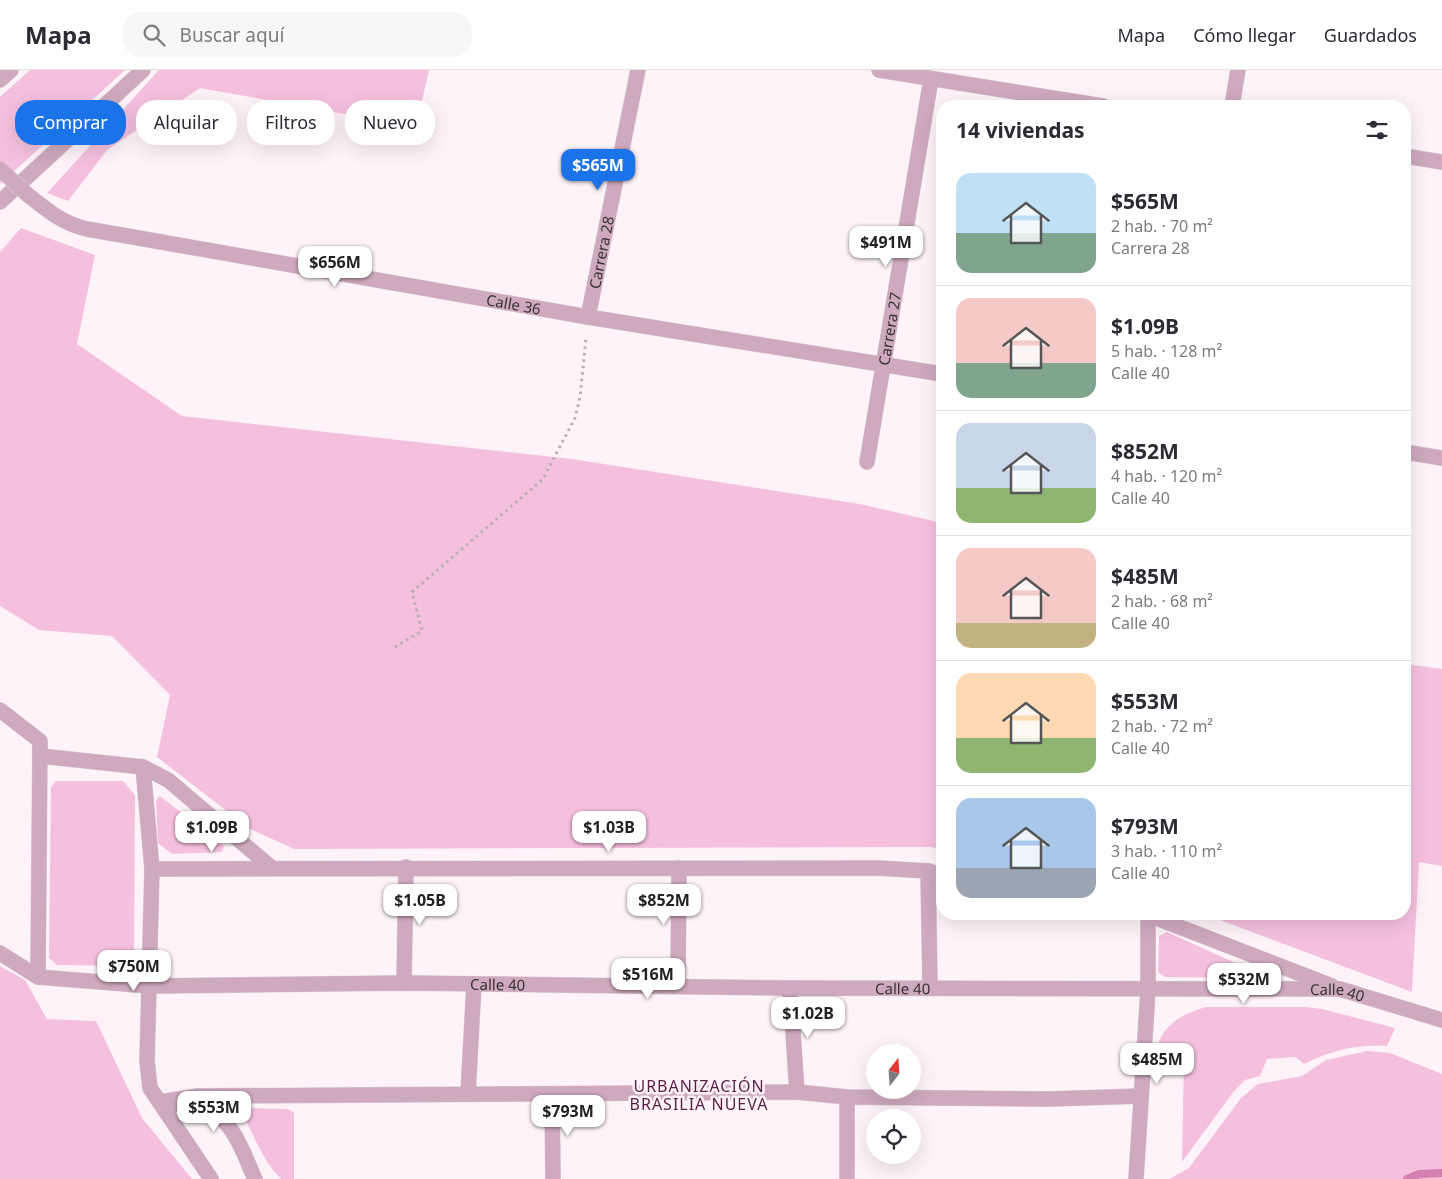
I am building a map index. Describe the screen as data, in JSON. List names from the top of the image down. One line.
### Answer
{"streets":{"street":["Carrera 28","Calle 36","Carrera 27","Calle 40"]},"crossings":[["Carrera 28","Calle 36"],["Calle 36","Carrera 27"]],"districts":["URBANIZACIÓN BRASILIA NUEVA"],"north":"top","page":{"header":"Mapa","search":"Buscar aquí","nav":["Mapa","Cómo llegar","Guardados"],"chip":["Comprar","Alquilar","Filtros","Nuevo"],"heading":"14 viviendas","price":["$565M","$491M","$656M","$1.09B","$1.03B","$1.05B","$852M","$750M","$516M","$532M","$1.02B","$485M","$553M","$793M"],"list":[{"name":"$565M","note":"2 hab. · 70 m² · Carrera 28"},{"name":"$1.09B","note":"5 hab. · 128 m² · Calle 40"},{"name":"$852M","note":"4 hab. · 120 m² · Calle 40"},{"name":"$485M","note":"2 hab. · 68 m² · Calle 40"},{"name":"$553M","note":"2 hab. · 72 m² · Calle 40"},{"name":"$793M","note":"3 hab. · 110 m² · Calle 40"}]}}
